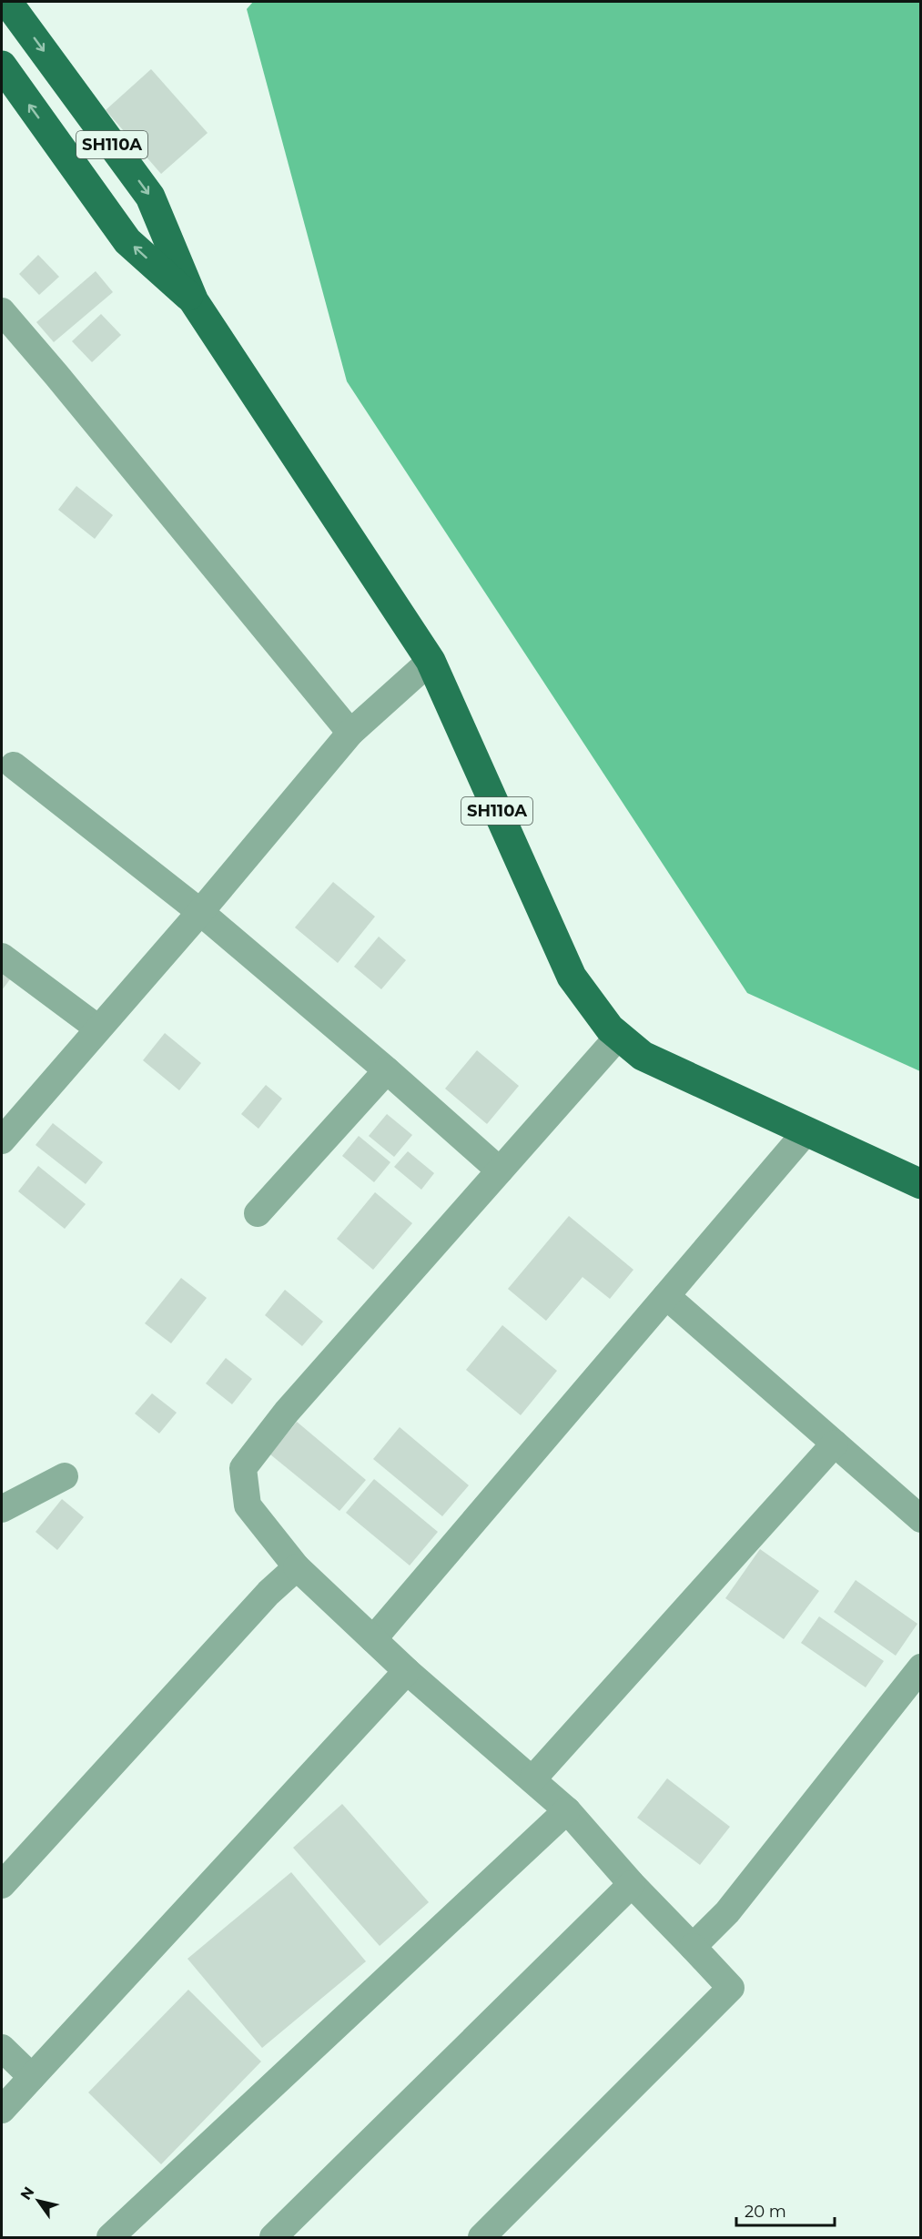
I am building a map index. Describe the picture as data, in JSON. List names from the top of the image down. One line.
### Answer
{"streets":{"main road":["SH110A"]},"scale_bar":"20 m","north":"top left"}
